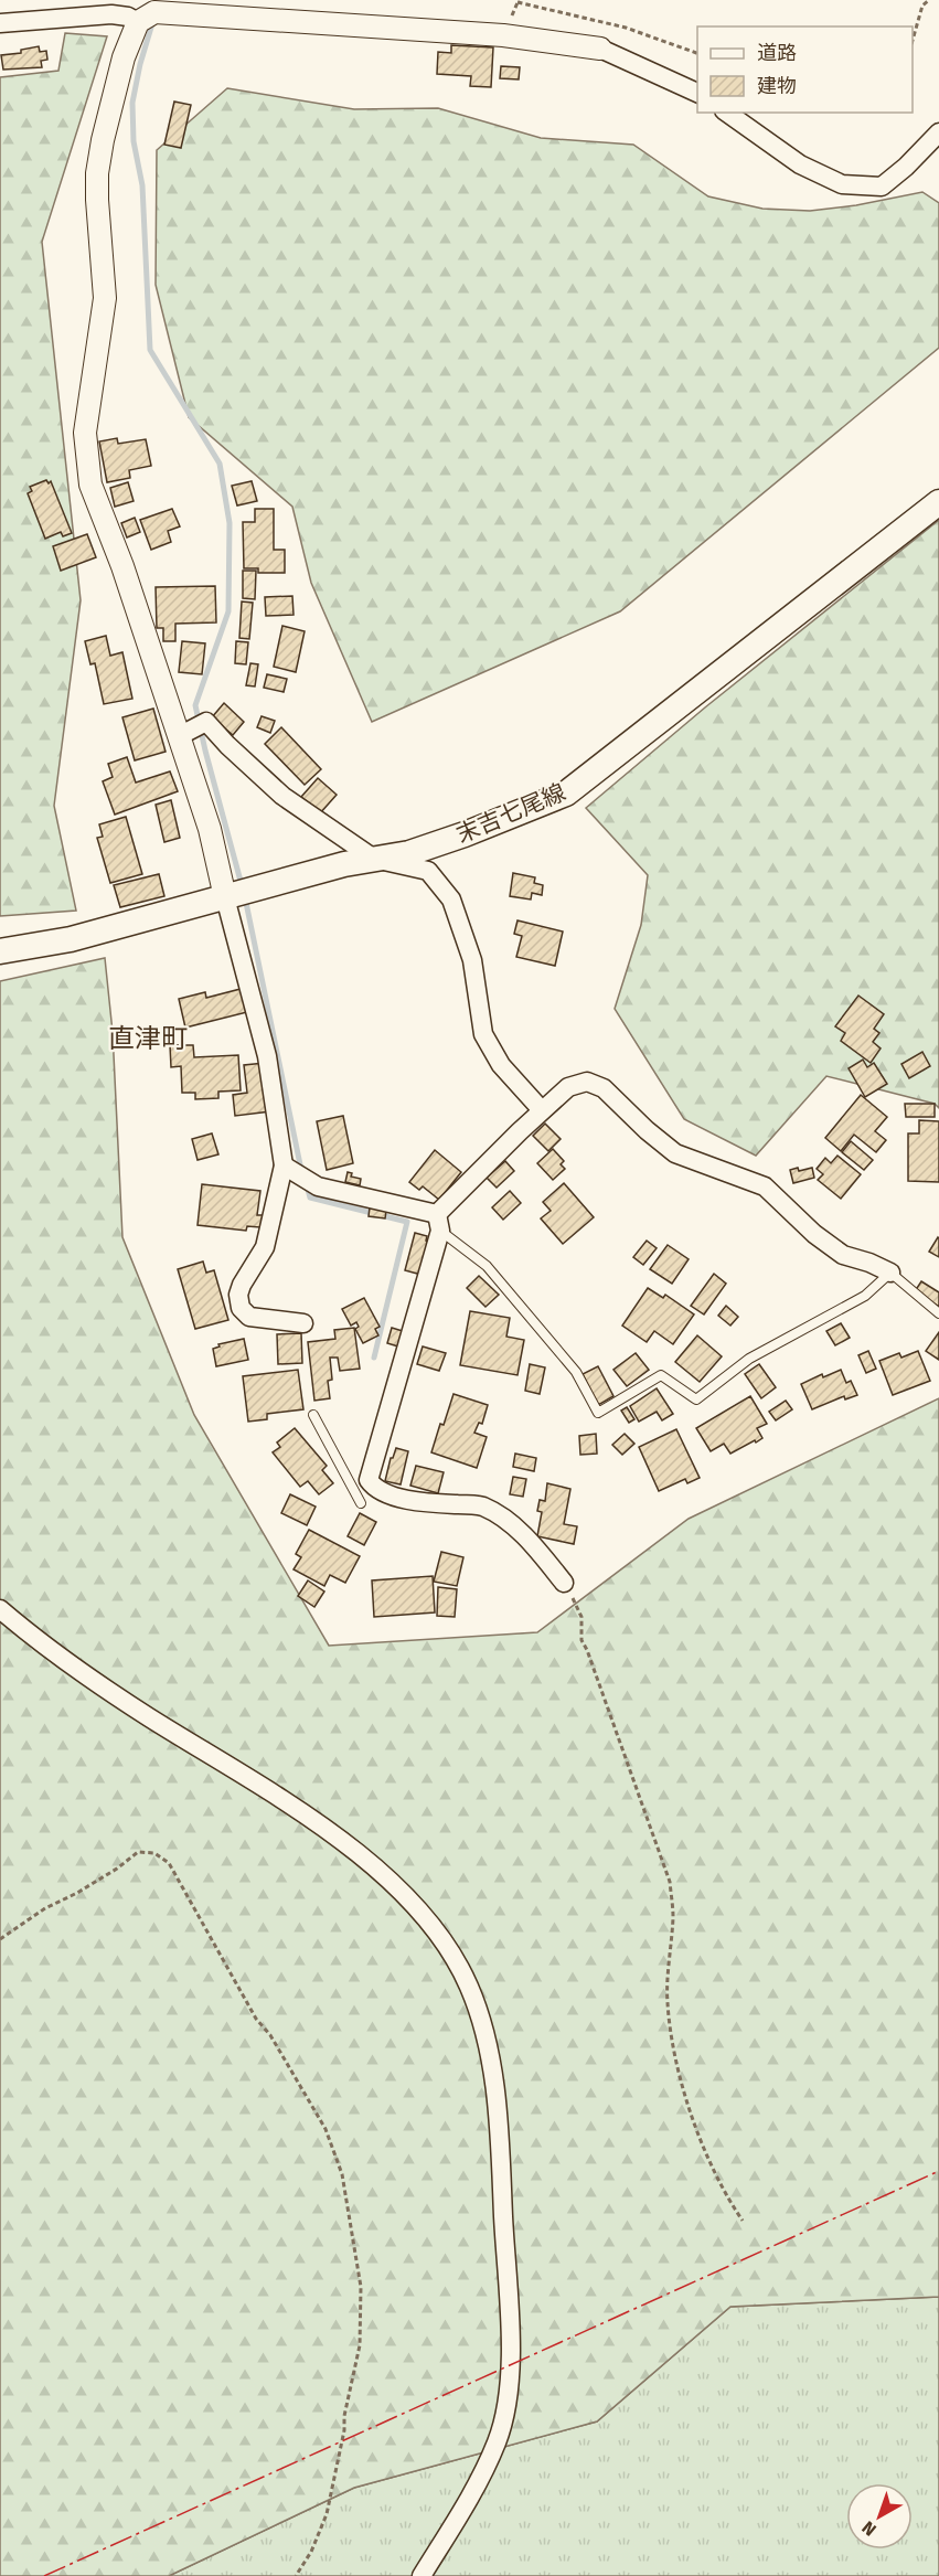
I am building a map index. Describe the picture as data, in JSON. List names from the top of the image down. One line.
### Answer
{"streets":{"main road":["末吉七尾線"]},"districts":["直津町"],"legend":["道路","建物"],"north":"bottom left"}
